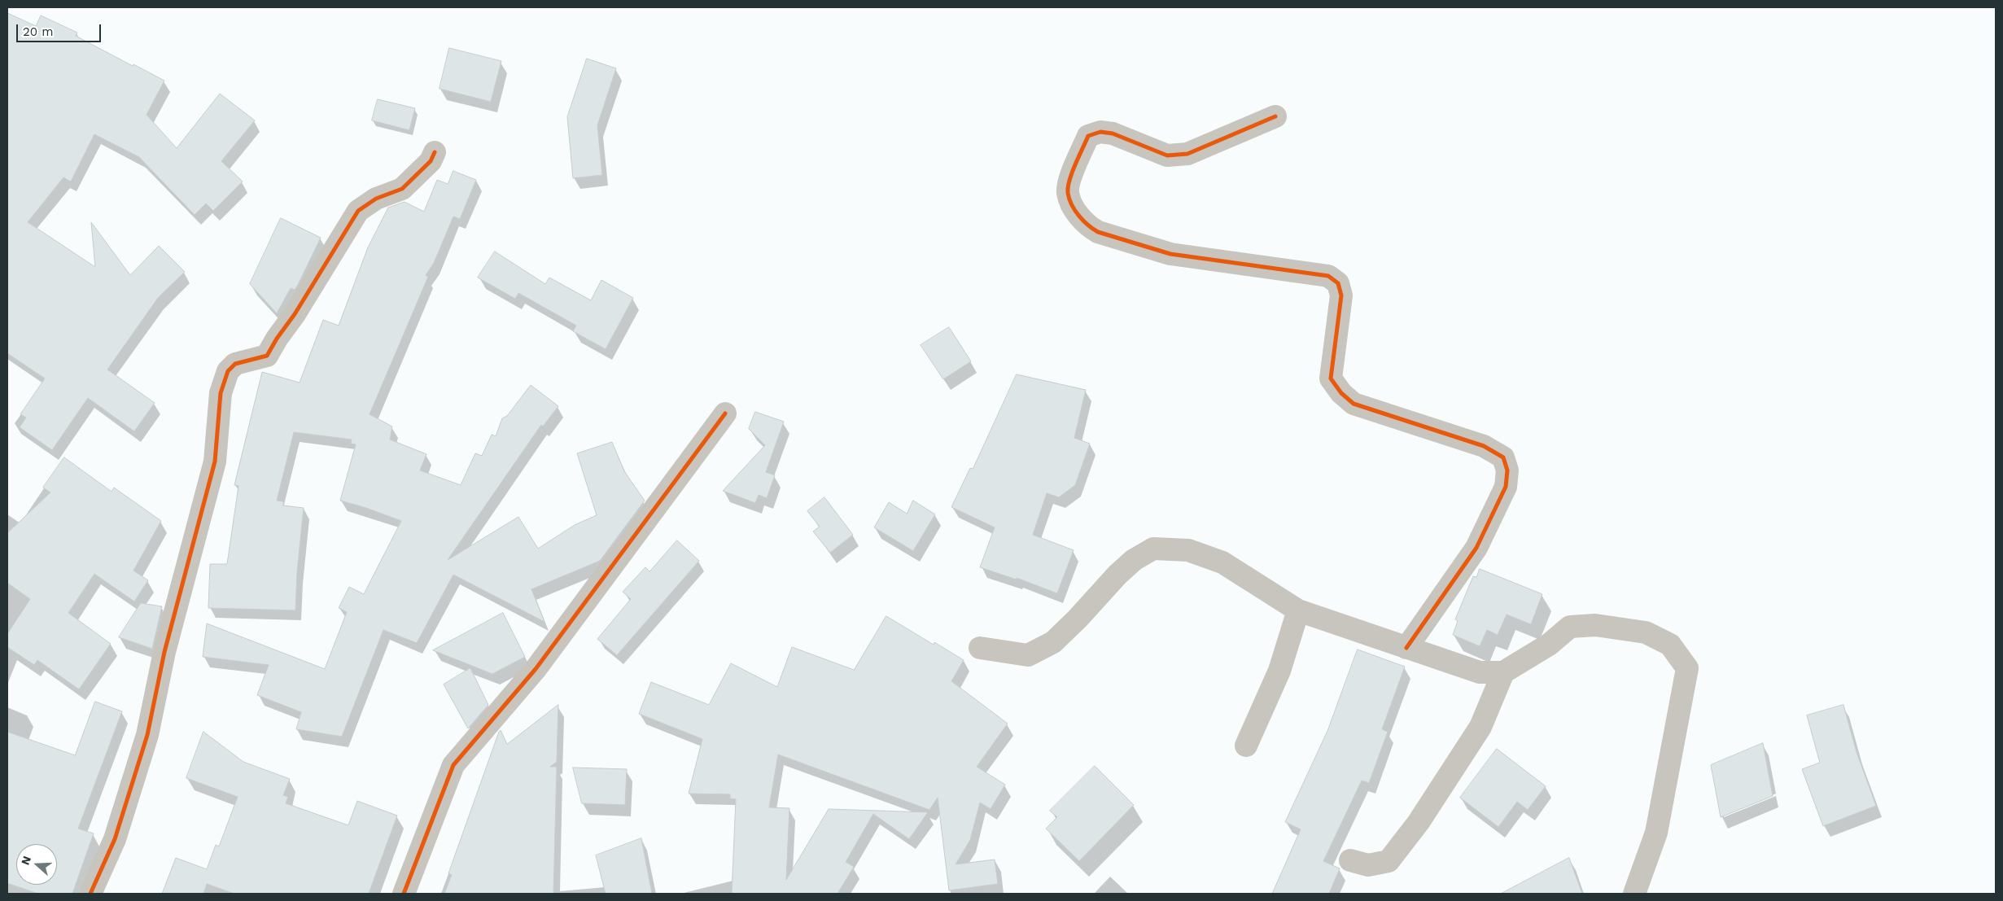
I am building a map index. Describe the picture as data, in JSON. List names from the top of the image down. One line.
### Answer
{"scale_bar":"20 m","north":"left"}
